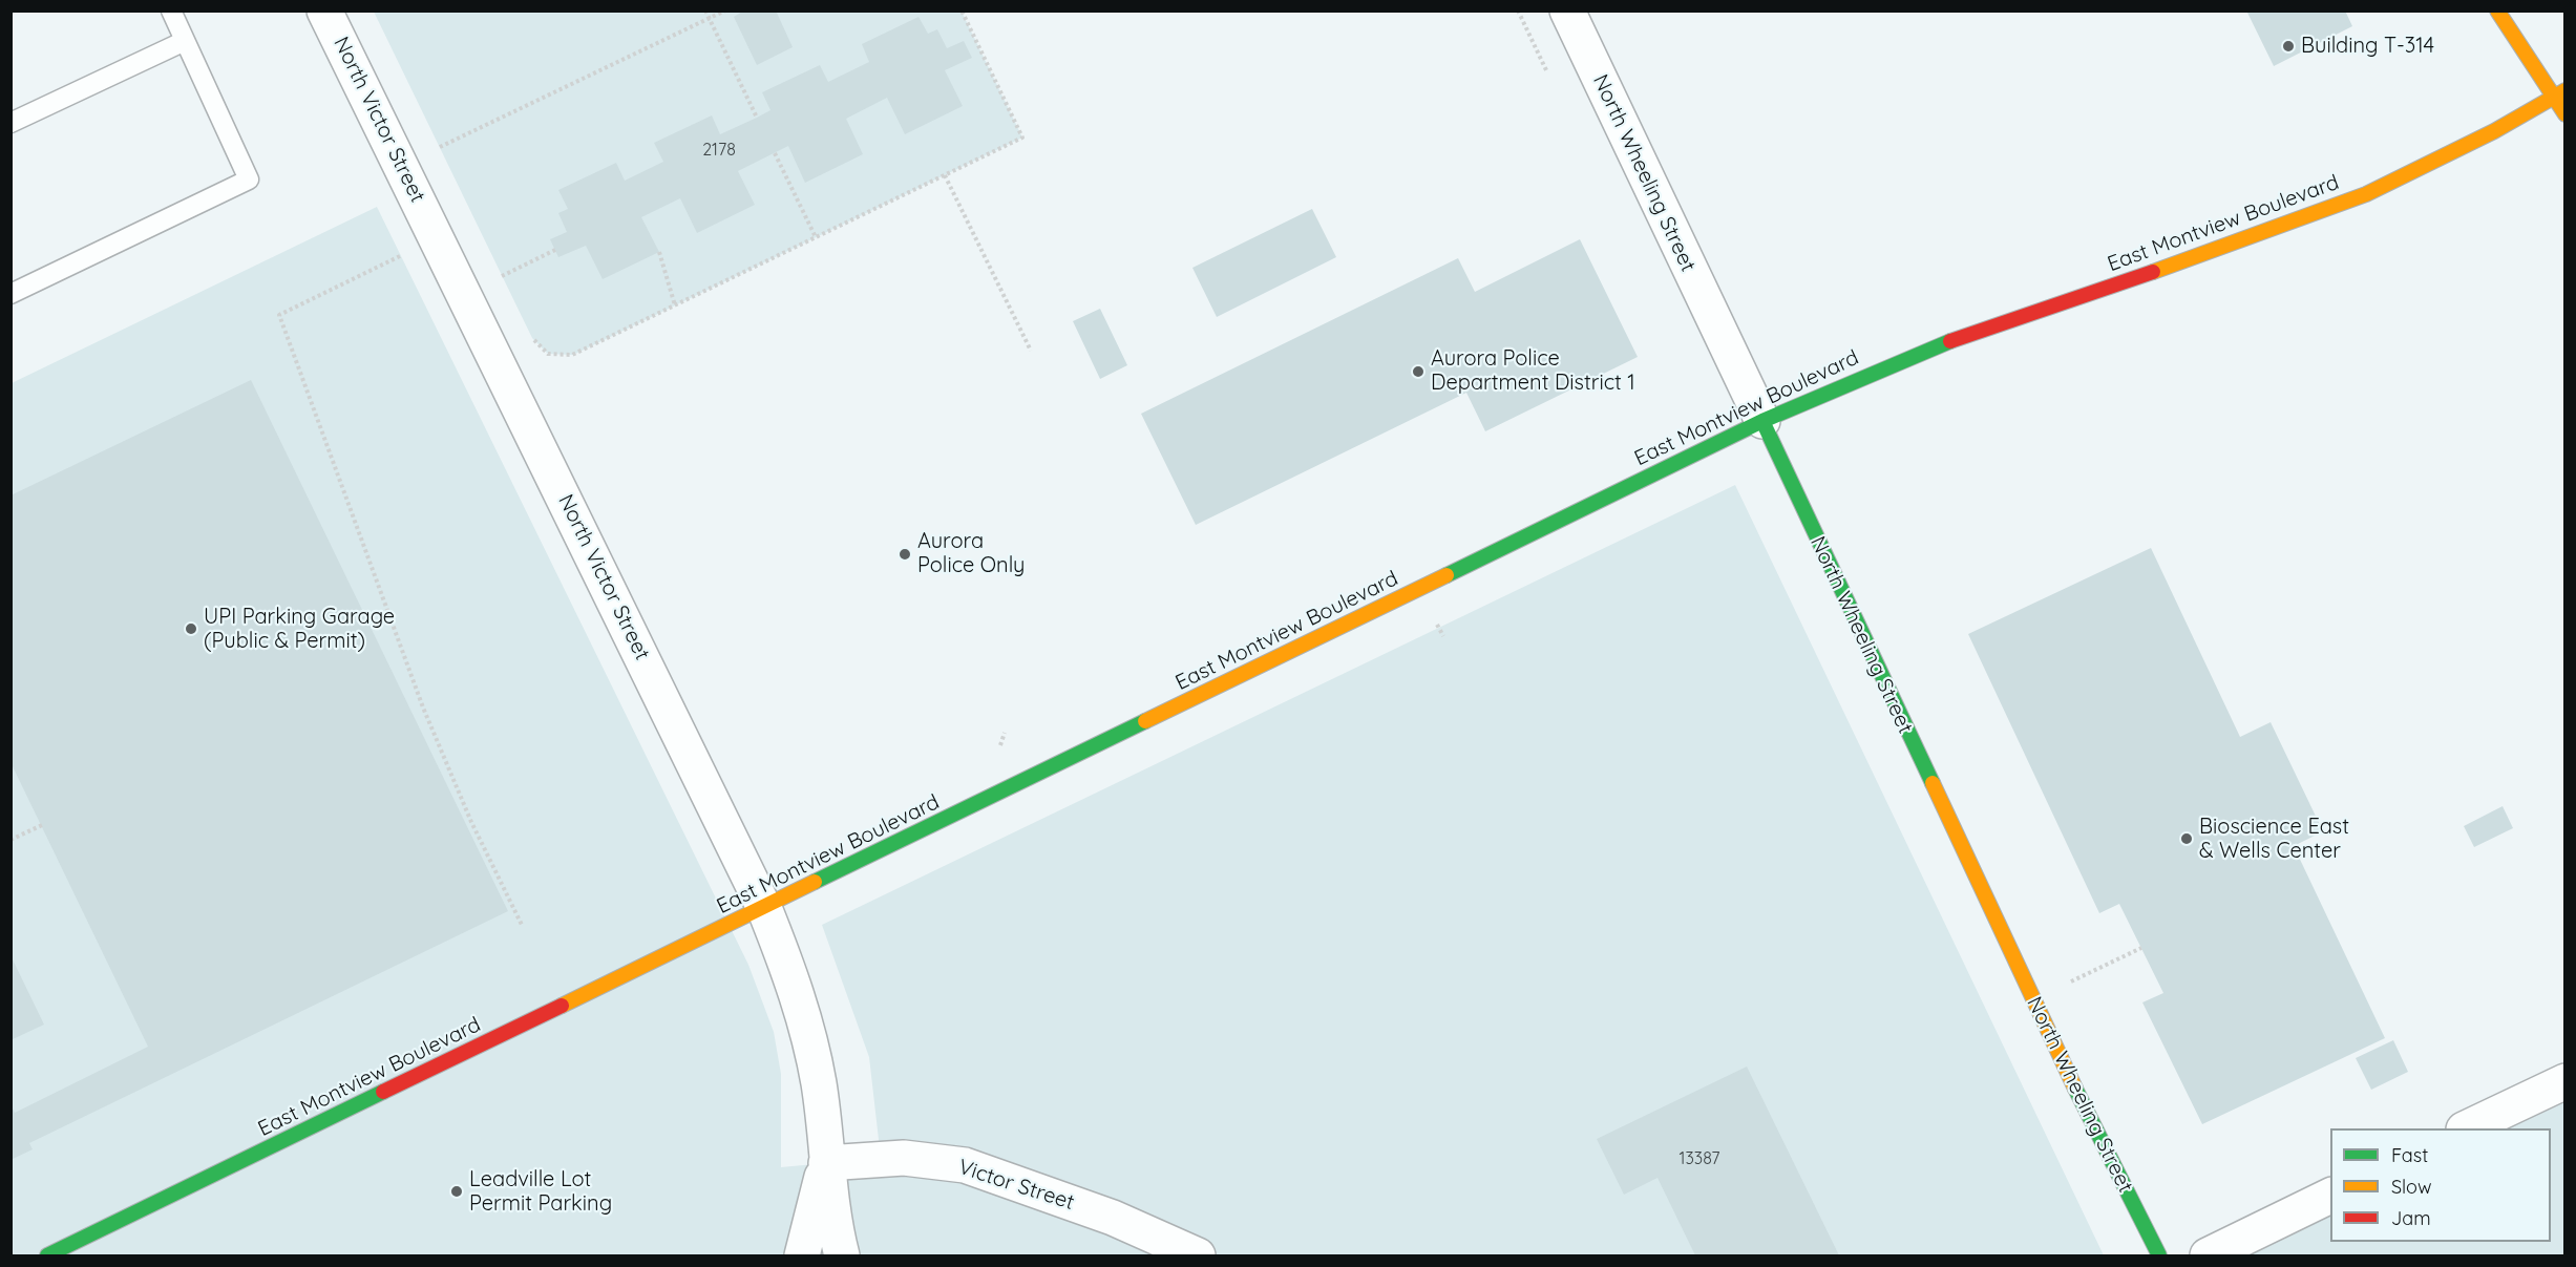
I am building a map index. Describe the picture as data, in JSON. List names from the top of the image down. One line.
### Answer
{"streets":{"street":["North Victor Street","North Wheeling Street","East Montview Boulevard","Victor Street"]},"crossings":[["North Victor Street","East Montview Boulevard"],["North Victor Street","Victor Street"],["North Wheeling Street","East Montview Boulevard"]],"places":["Building T-314","Aurora Police Department District 1","Aurora Police Only","UPI Parking Garage (Public & Permit)","Bioscience East & Wells Center","Leadville Lot Permit Parking"],"house_numbers":["2178","13387"],"legend":["Fast","Slow","Jam"]}
